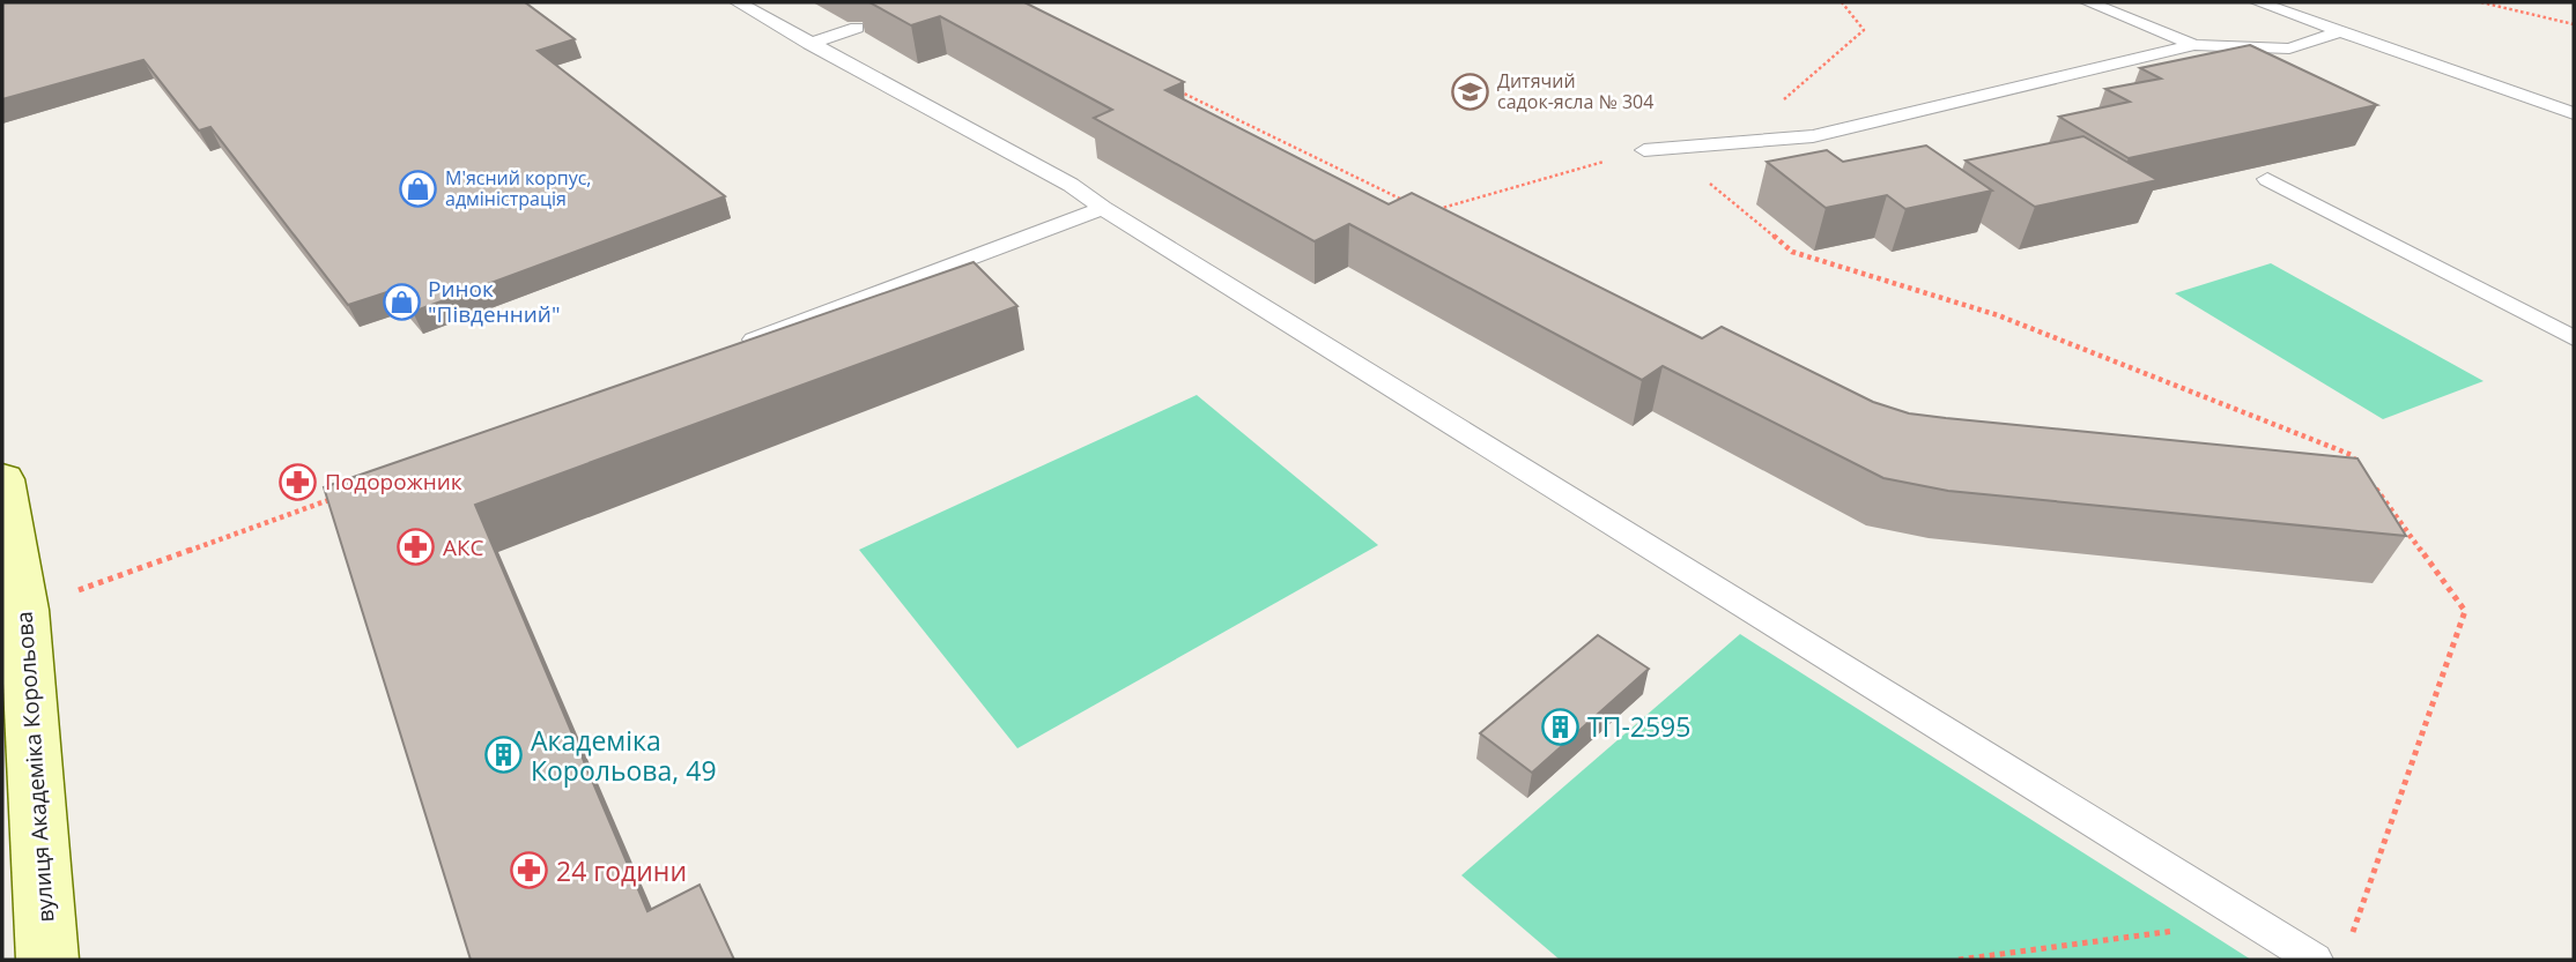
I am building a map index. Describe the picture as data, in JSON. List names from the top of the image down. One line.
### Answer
{"streets":{"main road":["вулиця Академіка Корольова"]},"places":{"school or university":["Дитячий садок-ясла № 304"],"shop":["М'ясний корпус, адміністрація","Ринок \"Південний\""],"pharmacy":["Подорожник","АКС","24 години"],"building":["ТП-2595","Академіка Корольова, 49"]}}
